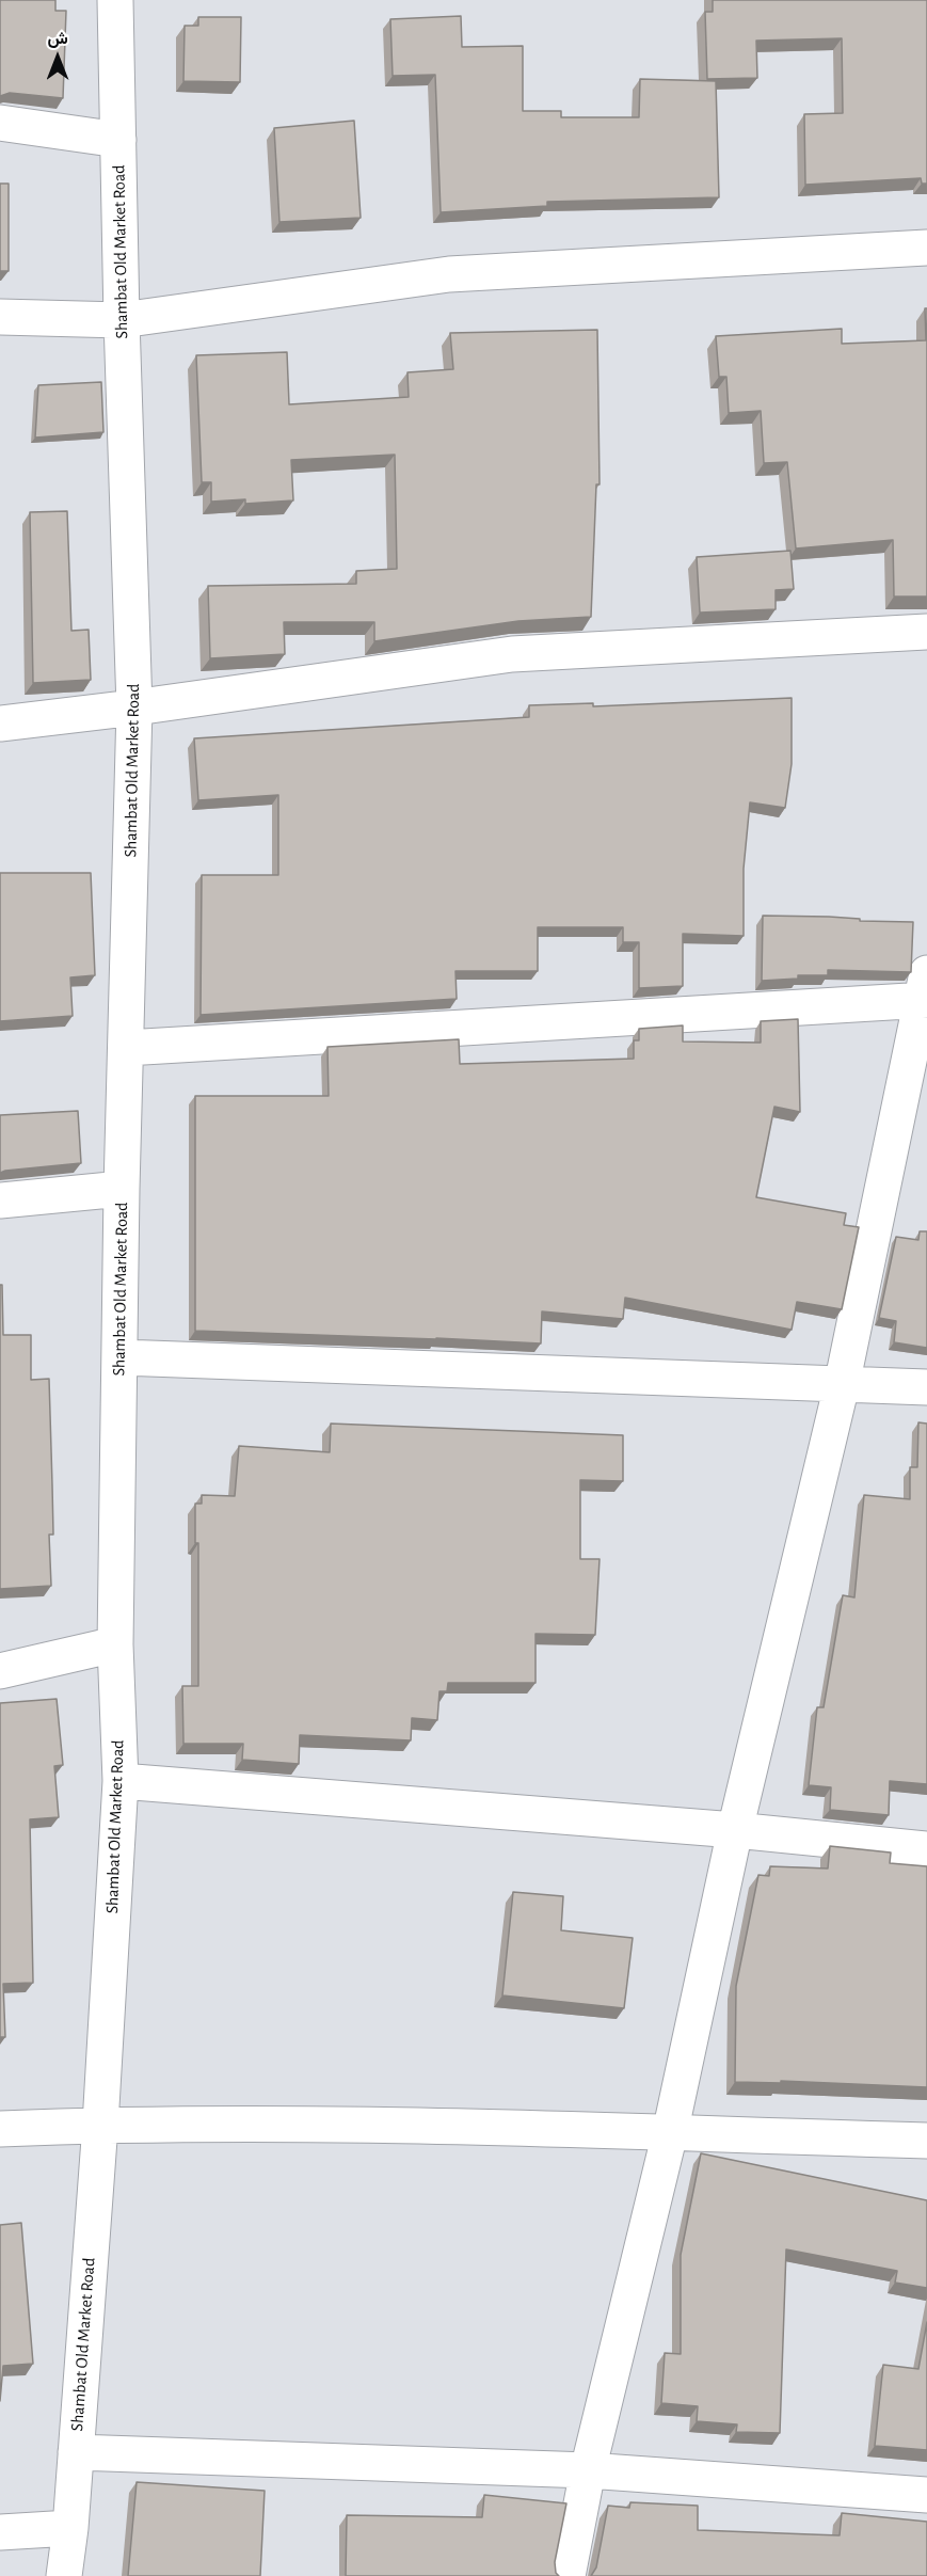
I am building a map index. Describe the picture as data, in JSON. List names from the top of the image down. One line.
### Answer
{"streets":{"street":["Shambat Old Market Road"]},"north":"top"}
